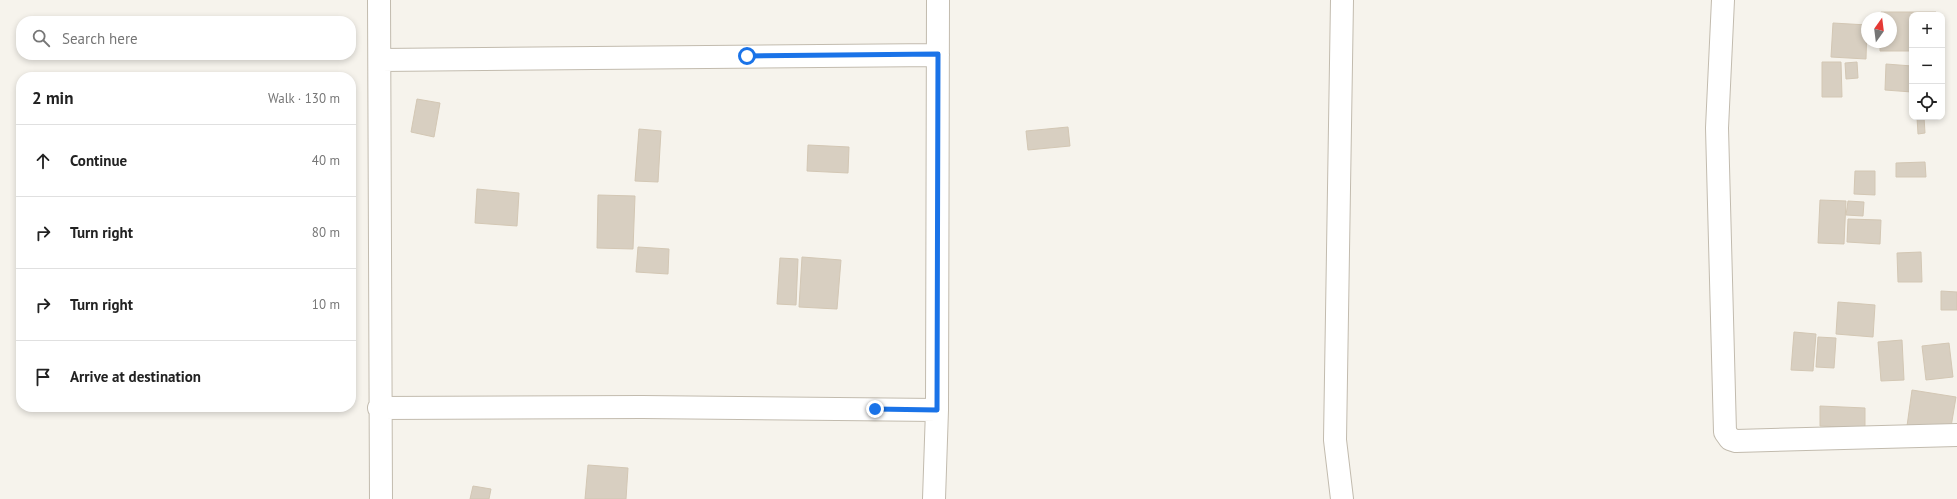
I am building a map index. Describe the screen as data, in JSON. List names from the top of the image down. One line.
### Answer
{"north":"top","page":{"map_buttons":["+","−"],"search":"Search here","heading":["2 min","Walk · 130 m"],"list":[["Continue","40 m"],["Turn right","80 m"],["Turn right","10 m"],"Arrive at destination"]}}
